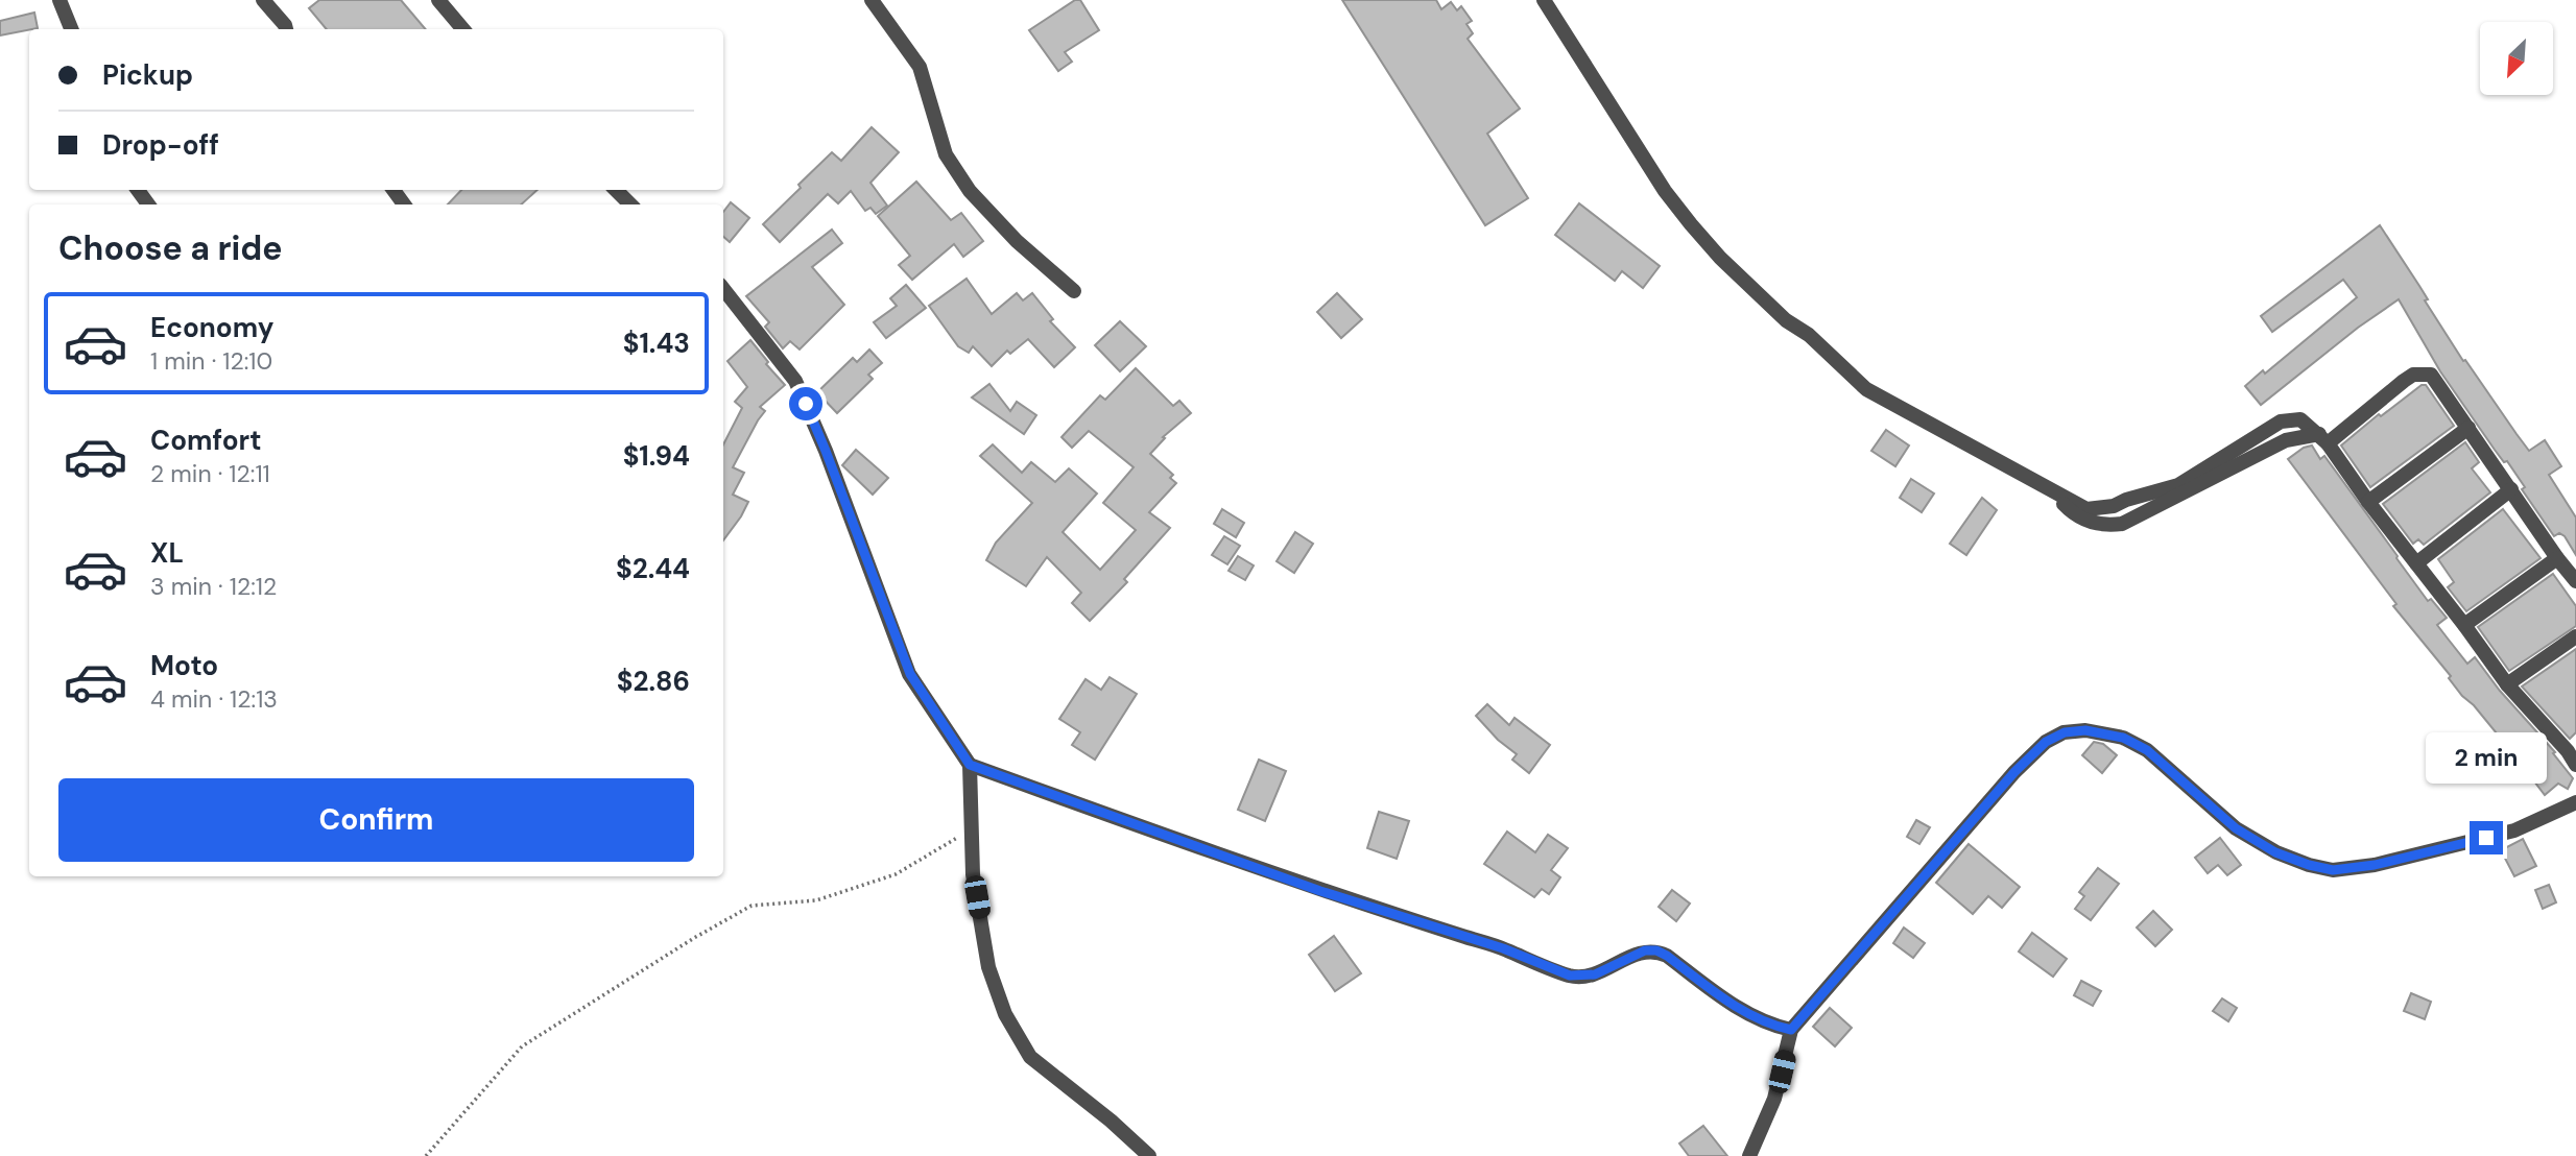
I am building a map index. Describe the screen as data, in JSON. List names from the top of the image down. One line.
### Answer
{"north":"bottom left","page":{"banner":["Pickup","Drop-off"],"heading":"Choose a ride","list":[{"name":"Economy","note":"1 min · 12:10","value":"$1.43"},{"name":"Comfort","note":"2 min · 12:11","value":"$1.94"},{"name":"XL","note":"3 min · 12:12","value":"$2.44"},{"name":"Moto","note":"4 min · 12:13","value":"$2.86"}],"bubble":"2 min","buttons":"Confirm"}}
